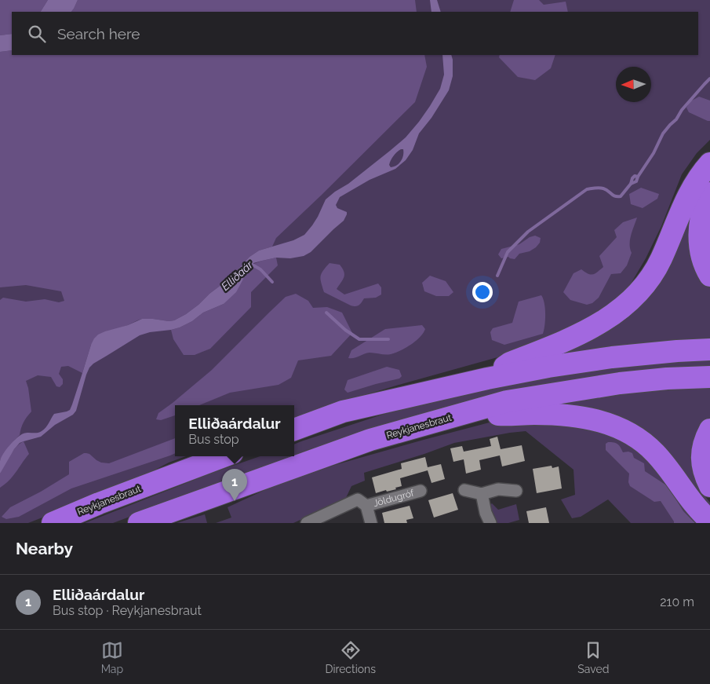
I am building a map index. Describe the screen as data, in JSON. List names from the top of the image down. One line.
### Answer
{"streets":{"highway":["Reykjanesbraut"],"street":["Jöldugróf"]},"water":["Elliðaár"],"north":"left","page":{"search":"Search here","popup":["Elliðaárdalur","Bus stop"],"pins":"1","heading":"Nearby","list":[{"mark":"1","name":"Elliðaárdalur","note":"Bus stop · Reykjanesbraut","value":"210 m"}],"nav":["Map","Directions","Saved"]}}
